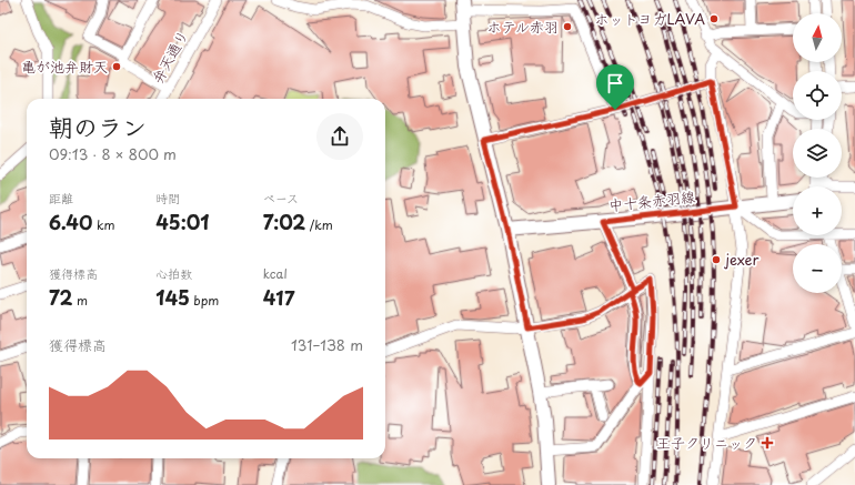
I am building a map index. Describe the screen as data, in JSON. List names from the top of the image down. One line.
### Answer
{"streets":{"main road":["中十条赤羽線"],"street":["弁天通り"]},"places":{"other":["ホットヨガLAVA","ホテル赤羽","亀が池弁財天","jexer"],"health":["王子クリニック"]},"north":"top","page":{"map_buttons":["+","−"],"heading":["朝のラン","09:13 · 8 × 800 m"],"stats":[["距離","6.40 km"],["時間","45:01"],["ペース","7:02 /km"],["獲得標高","72 m"],["心拍数","145 bpm"],["kcal","417"]],"chart":["獲得標高","131–138 m"]}}
